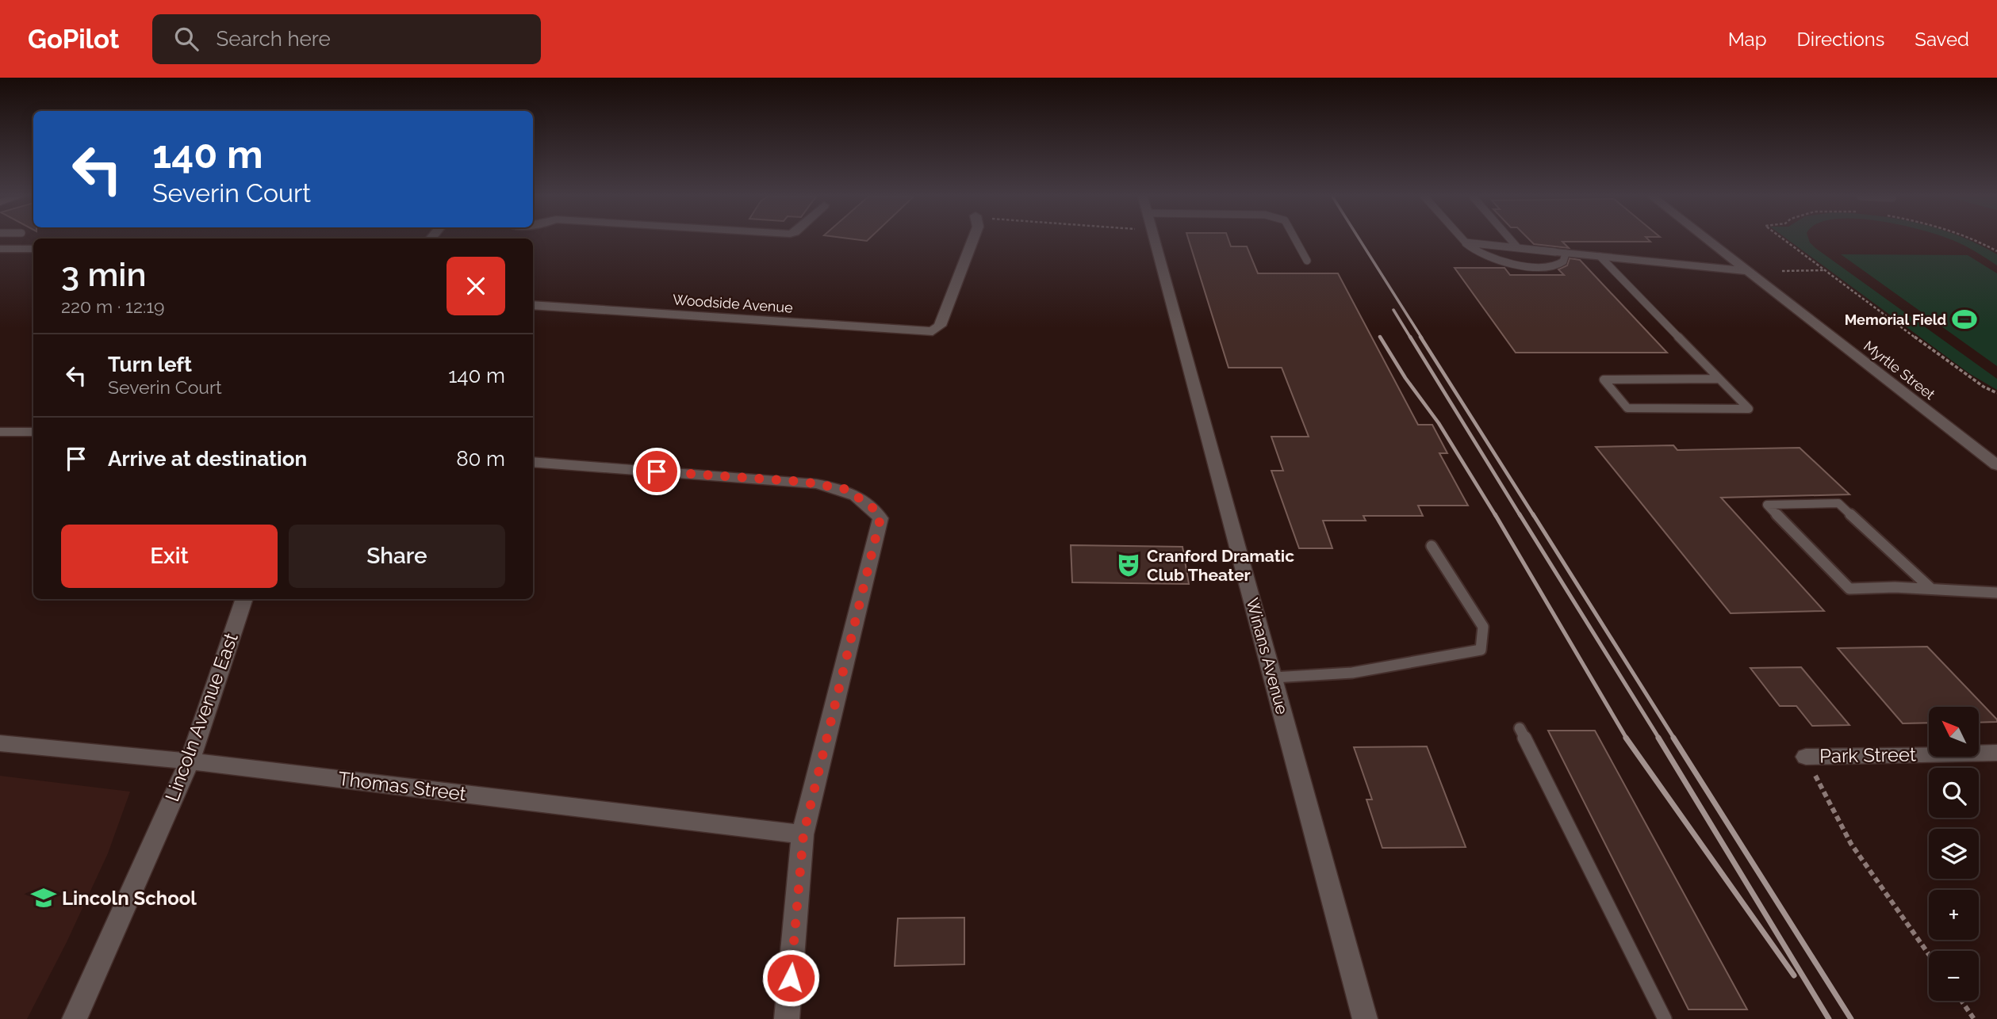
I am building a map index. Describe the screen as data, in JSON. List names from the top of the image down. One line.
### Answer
{"streets":{"street":["Woodside Avenue","Myrtle Street","Winans Avenue","Lincoln Avenue East","Park Street","Thomas Street"]},"crossings":[["Lincoln Avenue East","Thomas Street"]],"places":{"sports":["Memorial Field"],"theatre":["Cranford Dramatic Club Theater"],"school or university":["Lincoln School"]},"north":"top left","page":{"header":"GoPilot","search":"Search here","nav":["Map","Directions","Saved"],"turn":["140 m","Severin Court"],"heading":["3 min","220 m · 12:19"],"list":[{"name":"Turn left","note":"Severin Court","value":"140 m"},{"name":"Arrive at destination","value":"80 m"}],"buttons":["Exit","Share"],"map_buttons":["+","−"]}}
